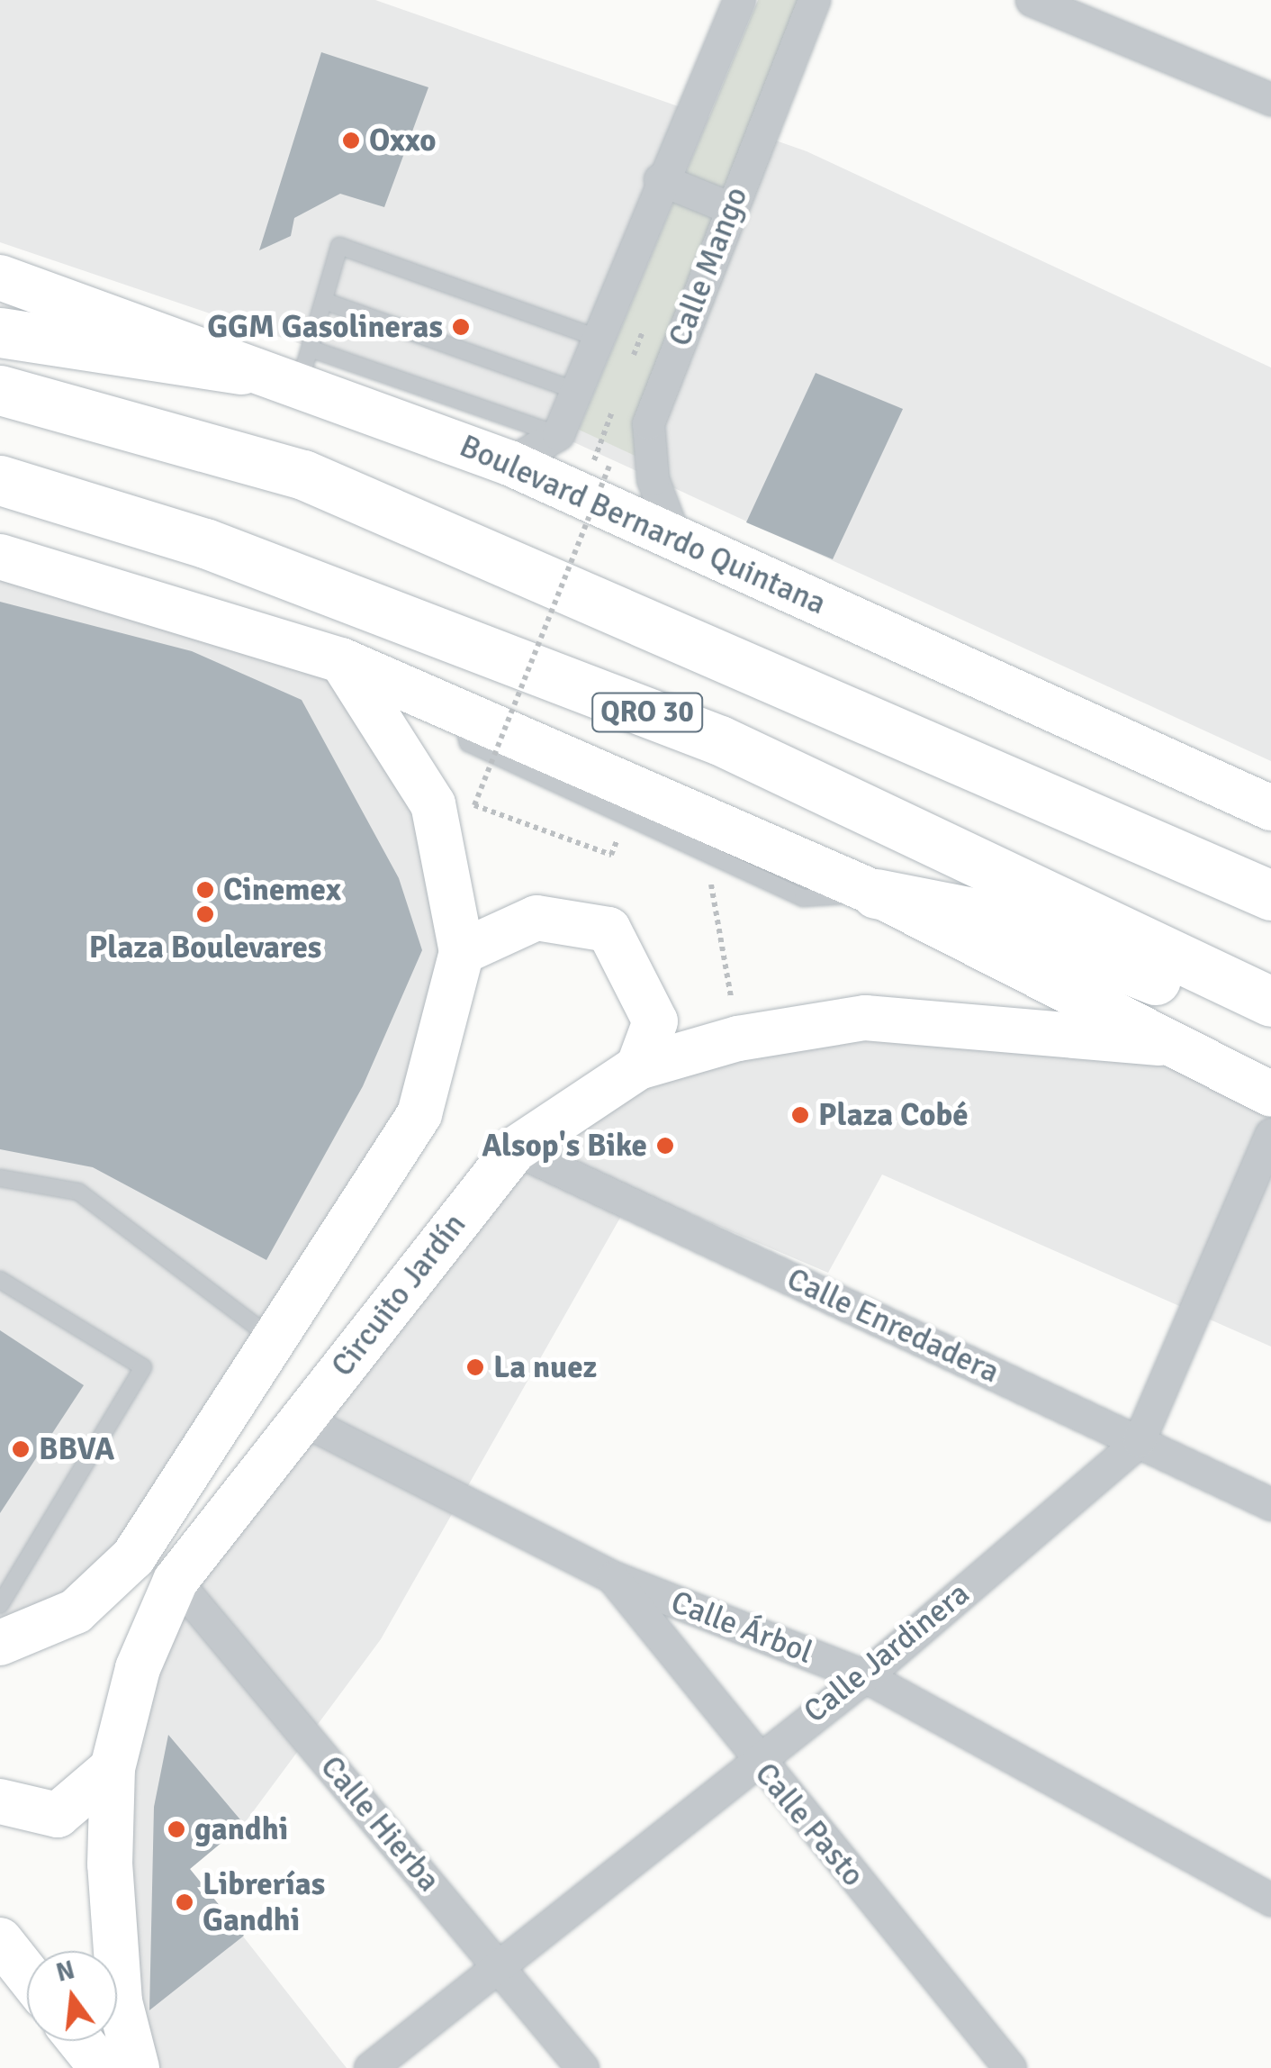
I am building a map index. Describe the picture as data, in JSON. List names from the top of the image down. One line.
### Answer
{"streets":{"main road":["QRO 30"],"street":["Calle Mango","Boulevard Bernardo Quintana","Circuito Jardín","Calle Enredadera","Calle Árbol","Calle Jardinera","Calle Hierba","Calle Pasto"]},"crossings":[["Calle Mango","Boulevard Bernardo Quintana"],["Circuito Jardín","Calle Enredadera"],["Circuito Jardín","Calle Árbol"],["Circuito Jardín","Calle Hierba"],["Calle Enredadera","Calle Jardinera"],["Calle Árbol","Calle Jardinera"],["Calle Árbol","Calle Pasto"],["Calle Jardinera","Calle Hierba"],["Calle Jardinera","Calle Pasto"]],"places":["Oxxo","GGM Gasolineras","Cinemex","Plaza Boulevares","Plaza Cobé","Alsop's Bike","La nuez","BBVA","gandhi","Librerías Gandhi"],"north":"top"}
